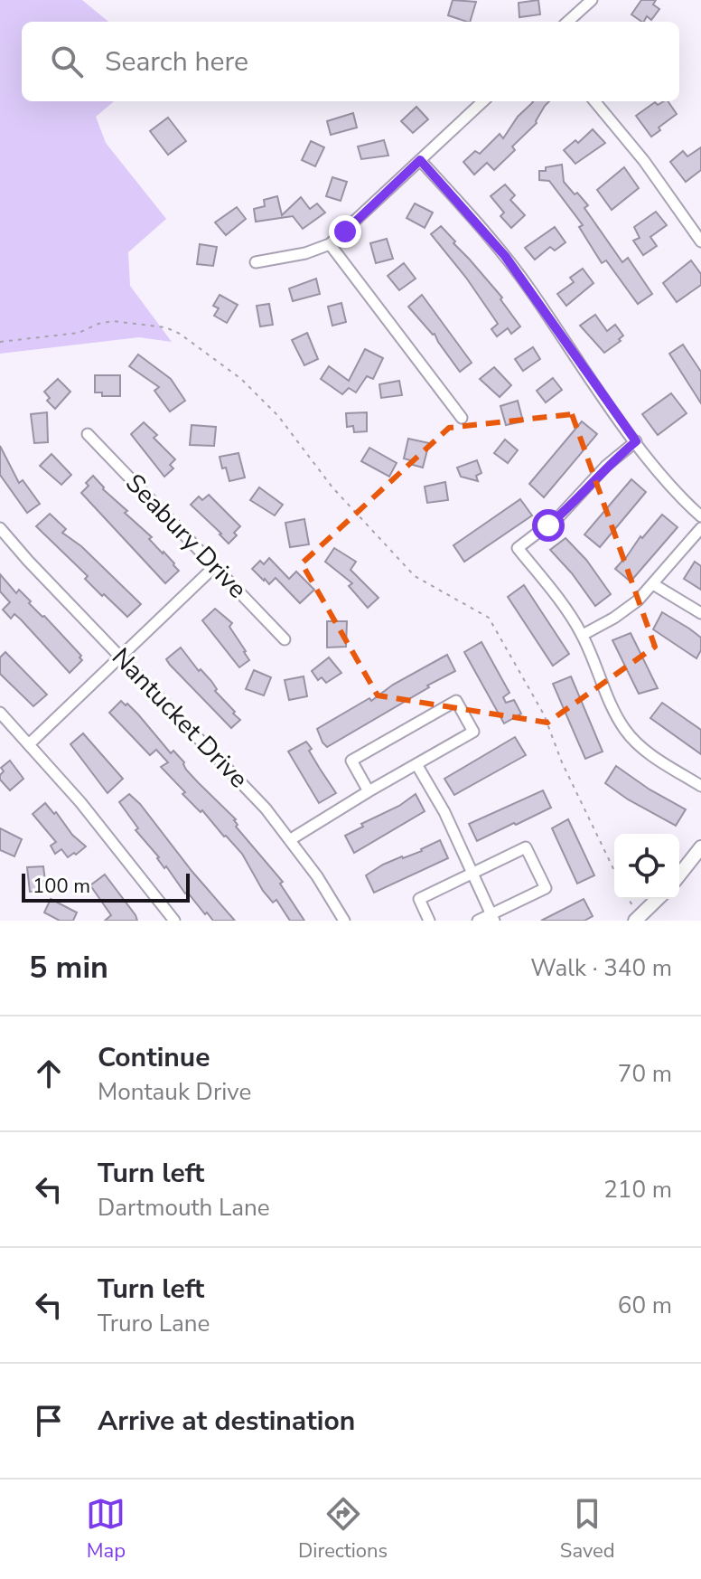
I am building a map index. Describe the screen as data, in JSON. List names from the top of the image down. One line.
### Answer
{"streets":{"street":["Seabury Drive","Nantucket Drive"]},"scale_bar":"100 m","page":{"search":"Search here","scale":"100 m","heading":["5 min","Walk · 340 m"],"list":[["Continue","Montauk Drive","70 m"],["Turn left","Dartmouth Lane","210 m"],["Turn left","Truro Lane","60 m"],"Arrive at destination"],"nav":["Map","Directions","Saved"]}}
